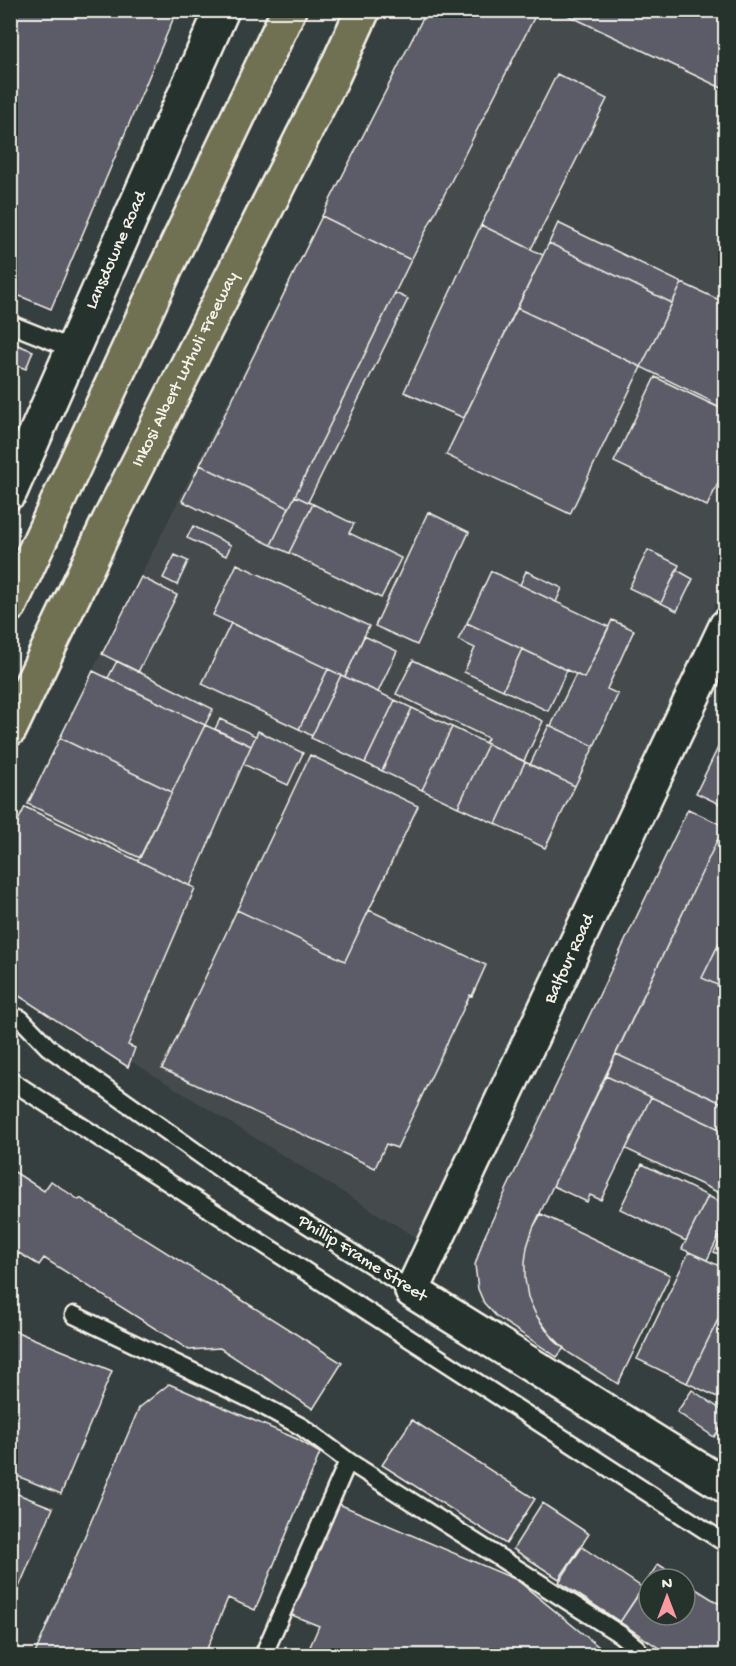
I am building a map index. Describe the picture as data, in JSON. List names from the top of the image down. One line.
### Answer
{"streets":{"highway":["Inkosi Albert Luthuli Freeway"],"street":["Lansdowne Road","Balfour Road","Phillip Frame Street"]},"crossings":[["Balfour Road","Phillip Frame Street"]],"north":"top"}
